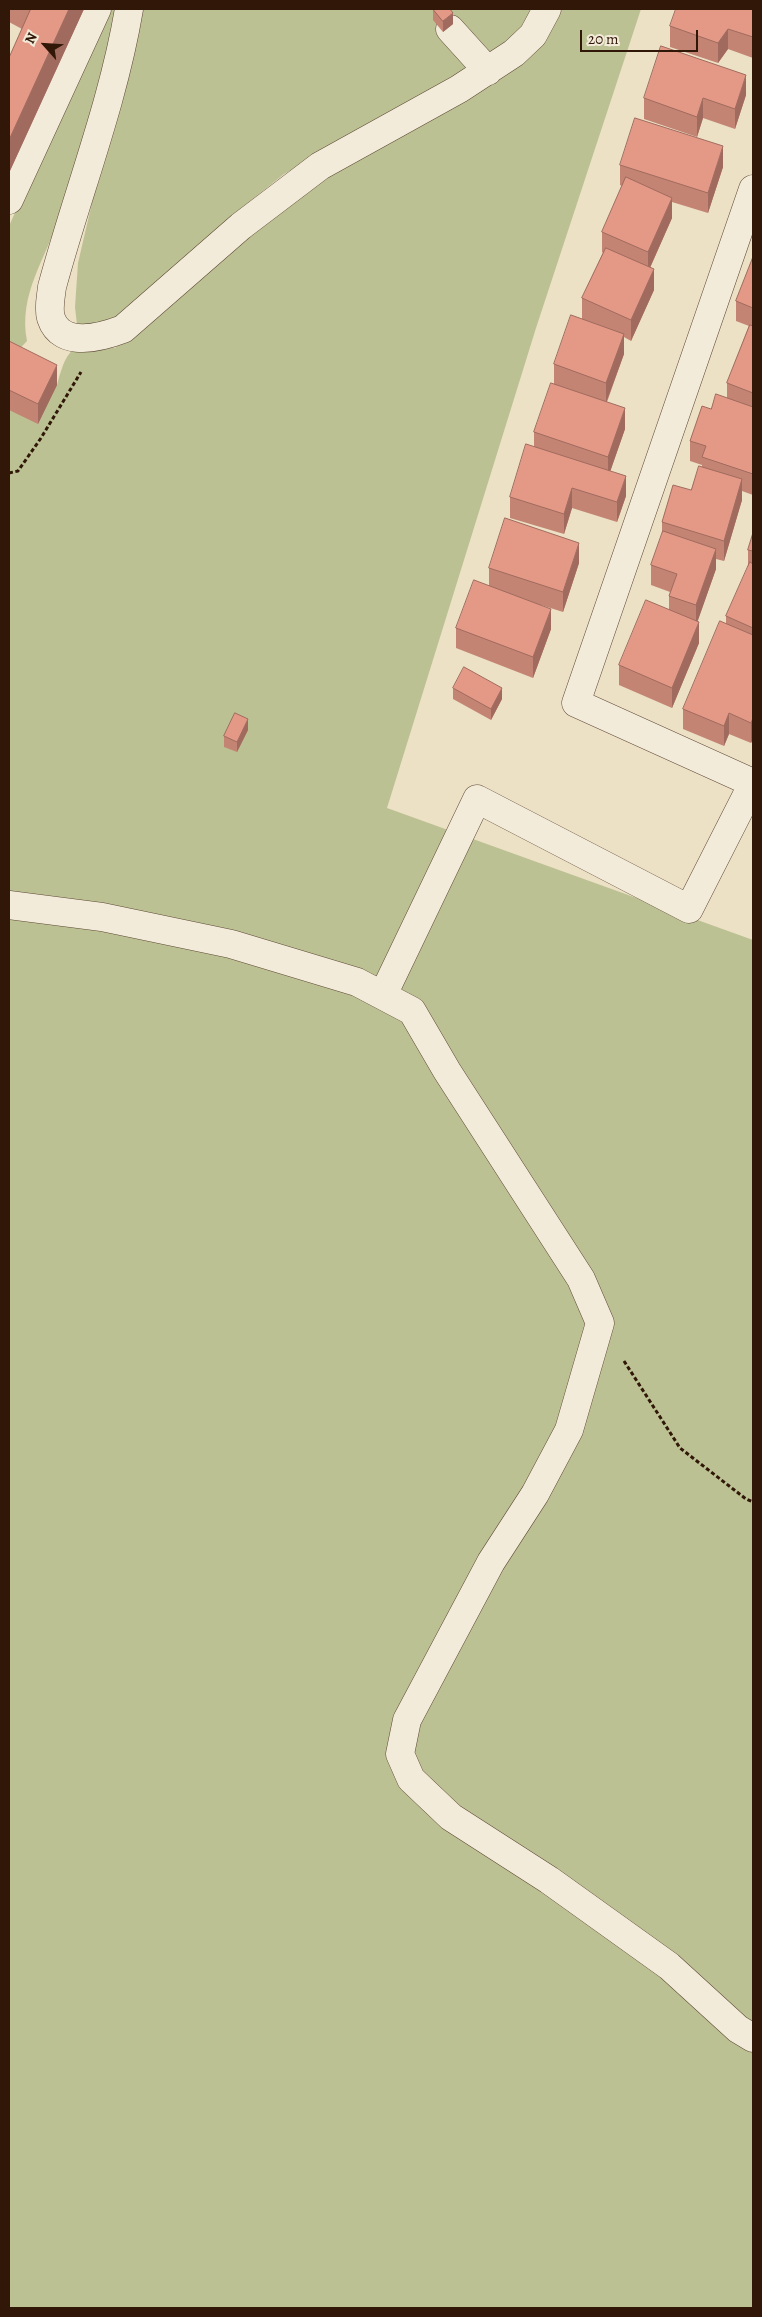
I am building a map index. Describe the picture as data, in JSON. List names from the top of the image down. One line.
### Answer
{"scale_bar":"20 m","north":"top left"}
